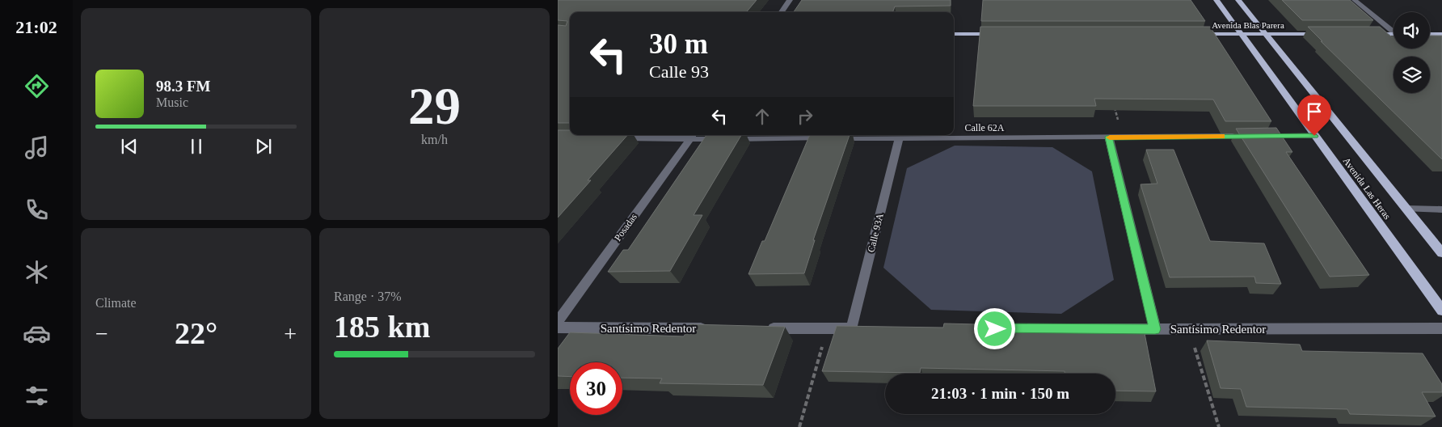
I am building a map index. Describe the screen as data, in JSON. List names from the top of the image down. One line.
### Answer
{"streets":{"main road":["Avenida Blas Parera","Avenida Las Heras"],"street":["Calle 62A","Posadas","Calle 93A","Santísimo Redentor"]},"crossings":[["Avenida Blas Parera","Avenida Las Heras"],["Calle 62A","Avenida Las Heras"],["Calle 62A","Posadas"],["Calle 62A","Calle 93A"]],"page":{"tabs":"21:02","tile":[["29","km/h"],"Climate",["Range · 37%","185 km"]],"turn":["30 m","Calle 93"],"song":["98.3 FM","Music"],"heat":["−","22°","+"],"limit":"30","trip":"21:03 · 1 min · 150 m"}}
